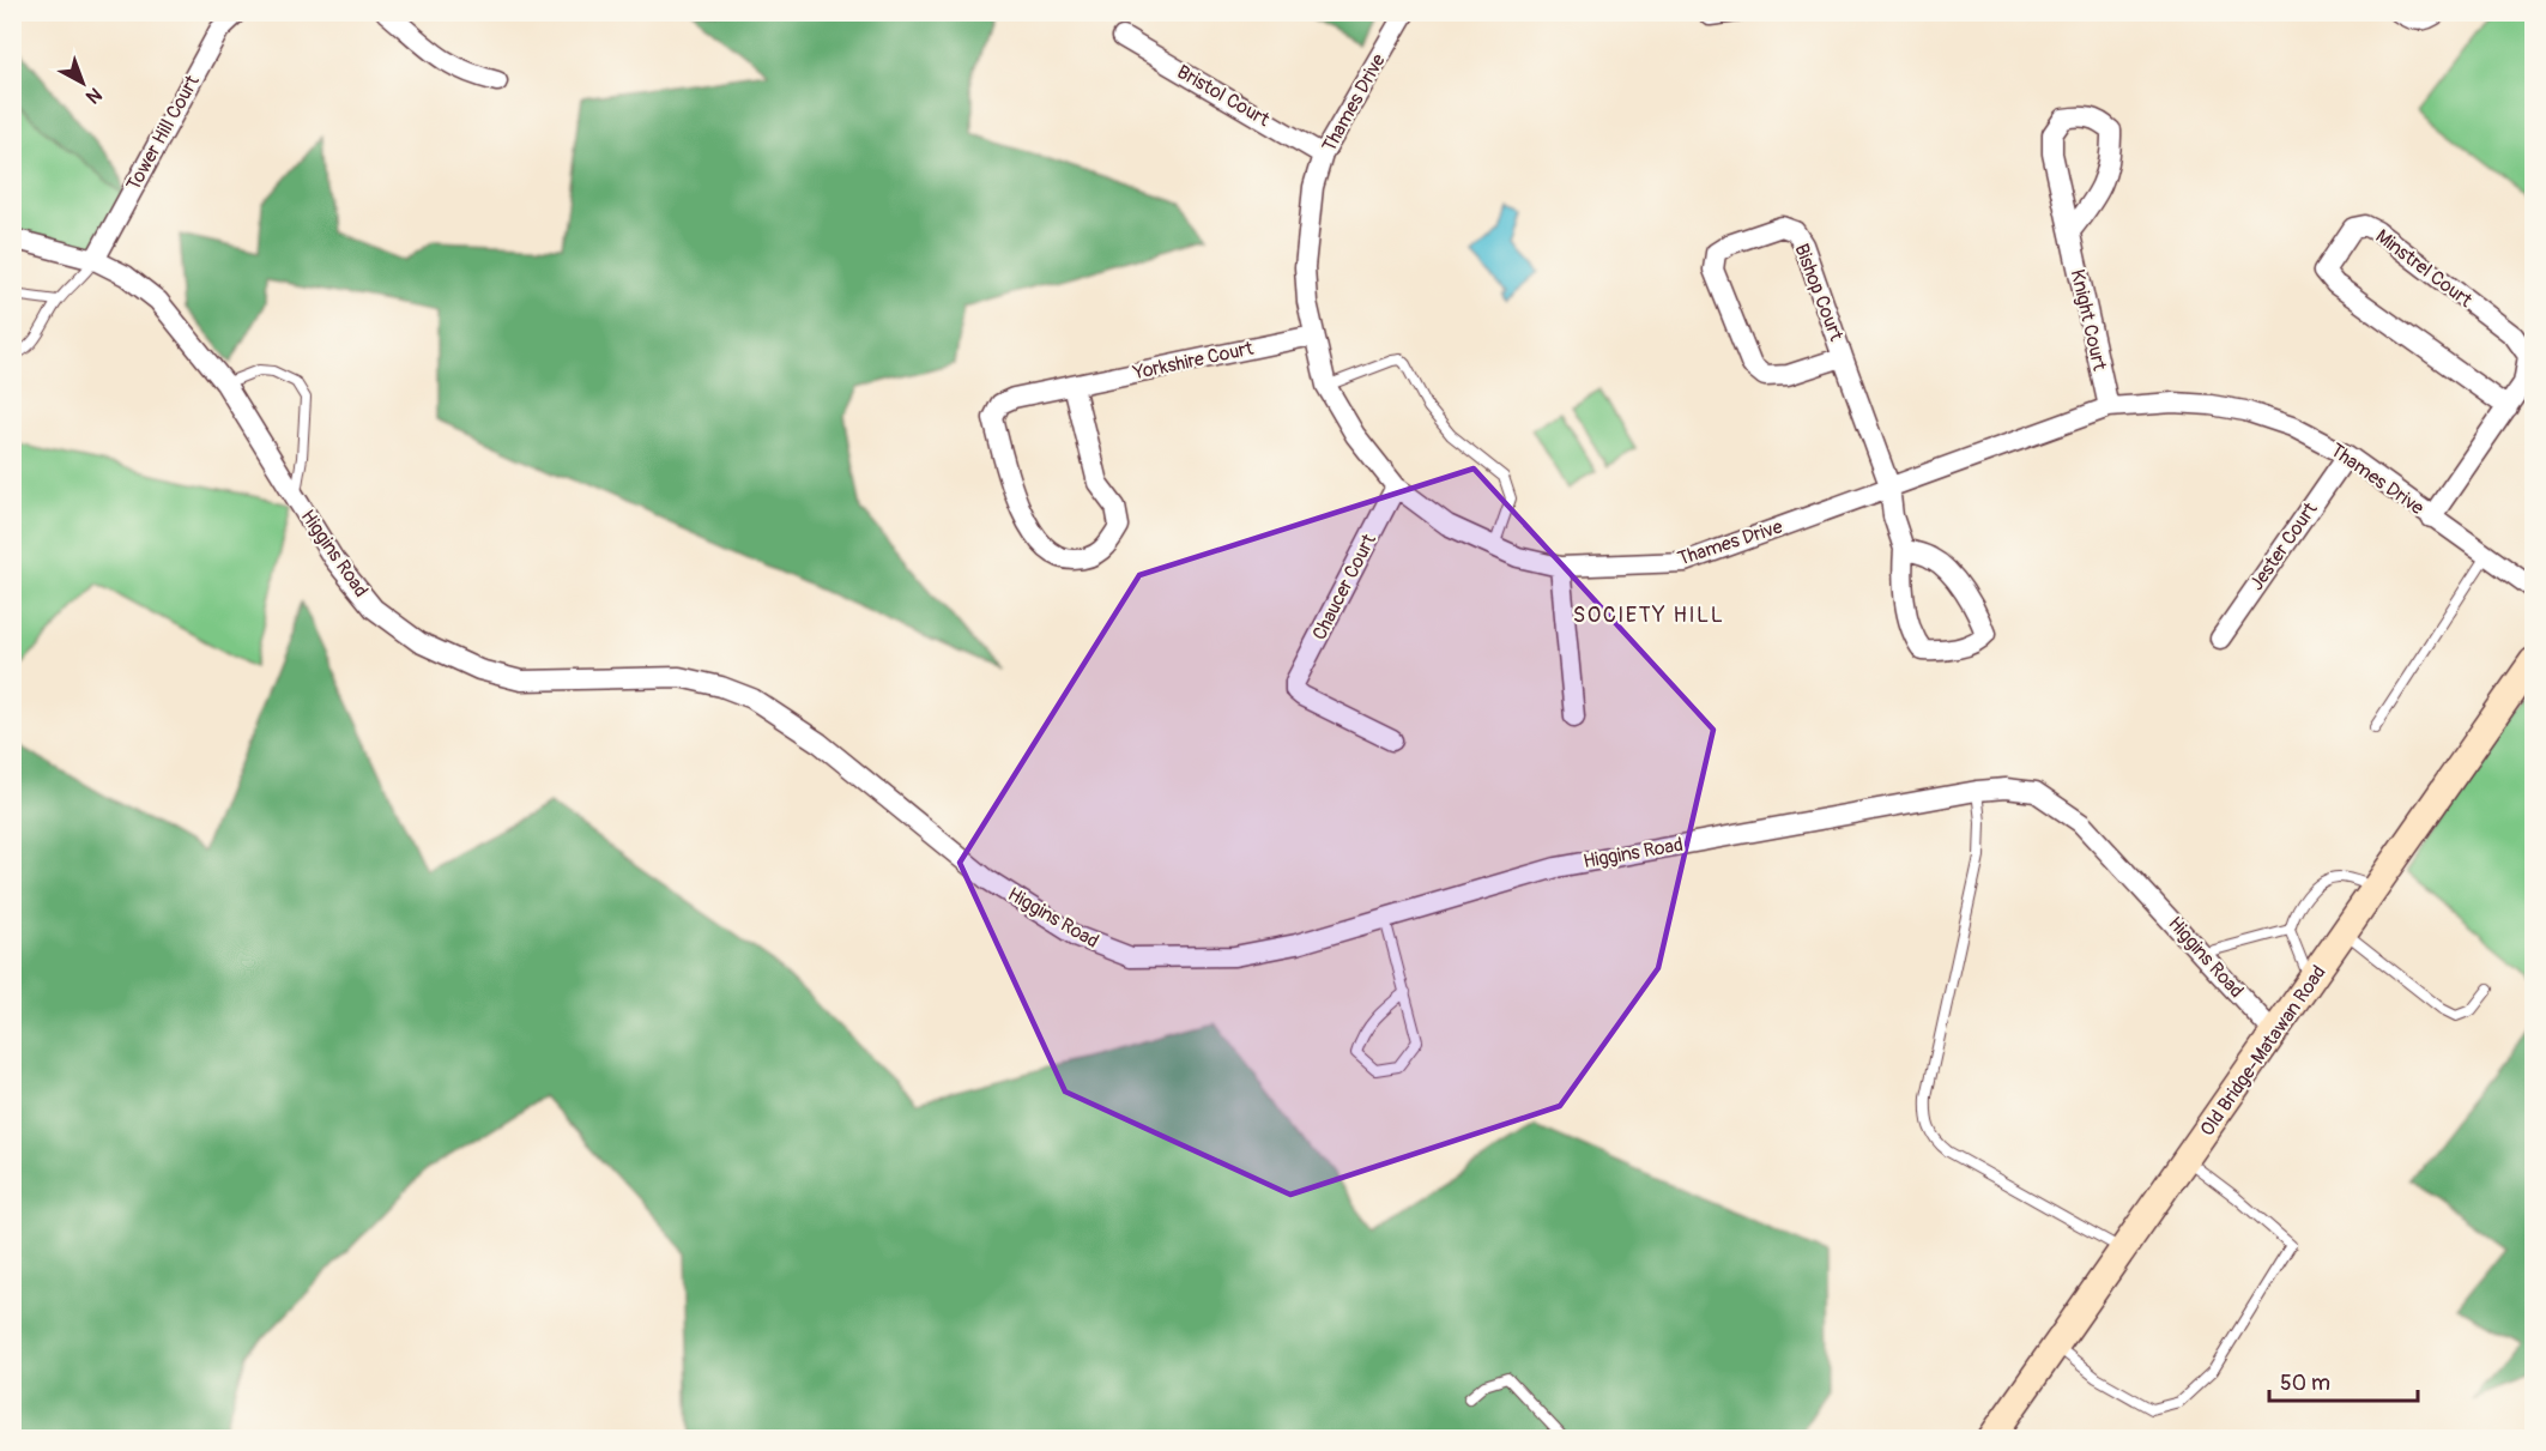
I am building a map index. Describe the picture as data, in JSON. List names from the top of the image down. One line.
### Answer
{"streets":{"main road":["Old Bridge-Matawan Road"],"street":["Bristol Court","Thames Drive","Tower Hill Court","Minstrel Court","Bishop Court","Knight Court","Yorkshire Court","Jester Court","Higgins Road","Chaucer Court"]},"crossings":[["Bristol Court","Thames Drive"],["Thames Drive","Minstrel Court"],["Thames Drive","Bishop Court"],["Thames Drive","Knight Court"],["Thames Drive","Yorkshire Court"],["Thames Drive","Jester Court"],["Thames Drive","Chaucer Court"],["Tower Hill Court","Higgins Road"],["Higgins Road","Old Bridge-Matawan Road"]],"districts":["SOCIETY HILL"],"scale_bar":"50 m","north":"bottom right"}
